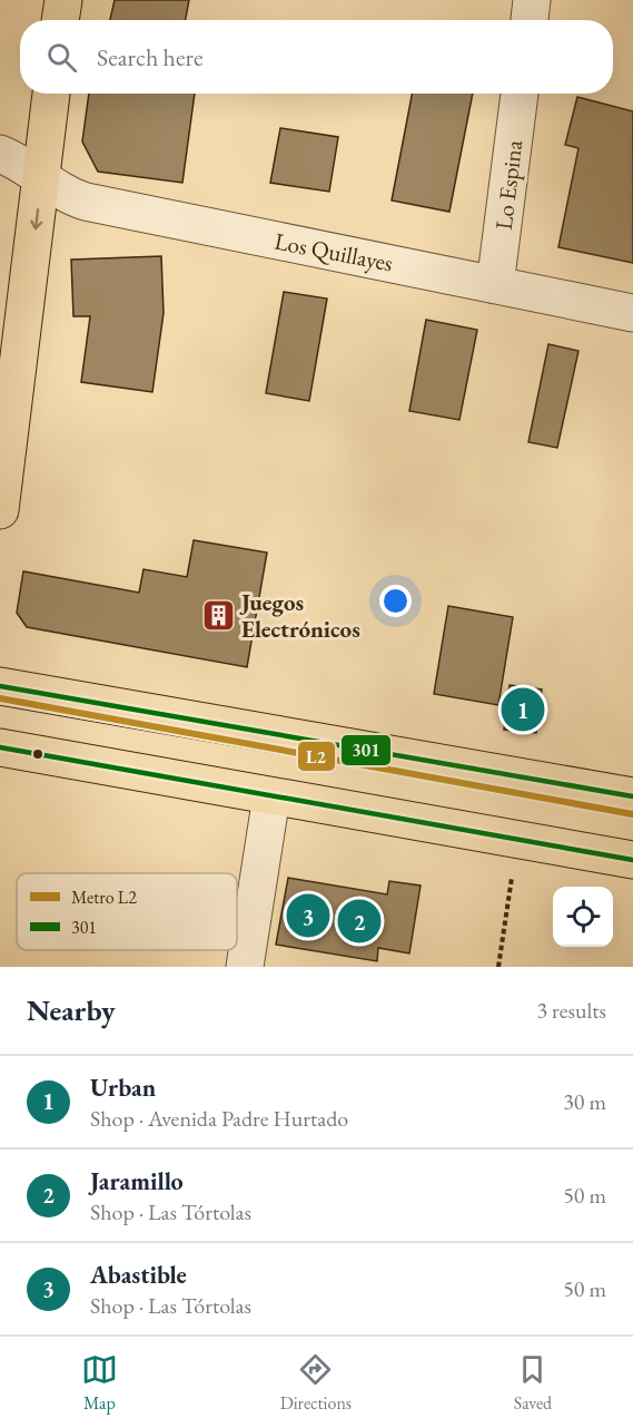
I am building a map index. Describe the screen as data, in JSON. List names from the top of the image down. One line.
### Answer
{"streets":{"street":["Lo Espina","Los Quillayes"]},"crossings":[["Lo Espina","Los Quillayes"]],"places":{"building":["Juegos Electrónicos"]},"lines":["transit line 301","metro line L2"],"legend":["Metro L2","301"],"page":{"search":"Search here","pins":["1","3","2"],"heading":["Nearby","3 results"],"list":[{"mark":"1","name":"Urban","note":"Shop · Avenida Padre Hurtado","value":"30 m"},{"mark":"2","name":"Jaramillo","note":"Shop · Las Tórtolas","value":"50 m"},{"mark":"3","name":"Abastible","note":"Shop · Las Tórtolas","value":"50 m"}],"nav":["Map","Directions","Saved"]}}
